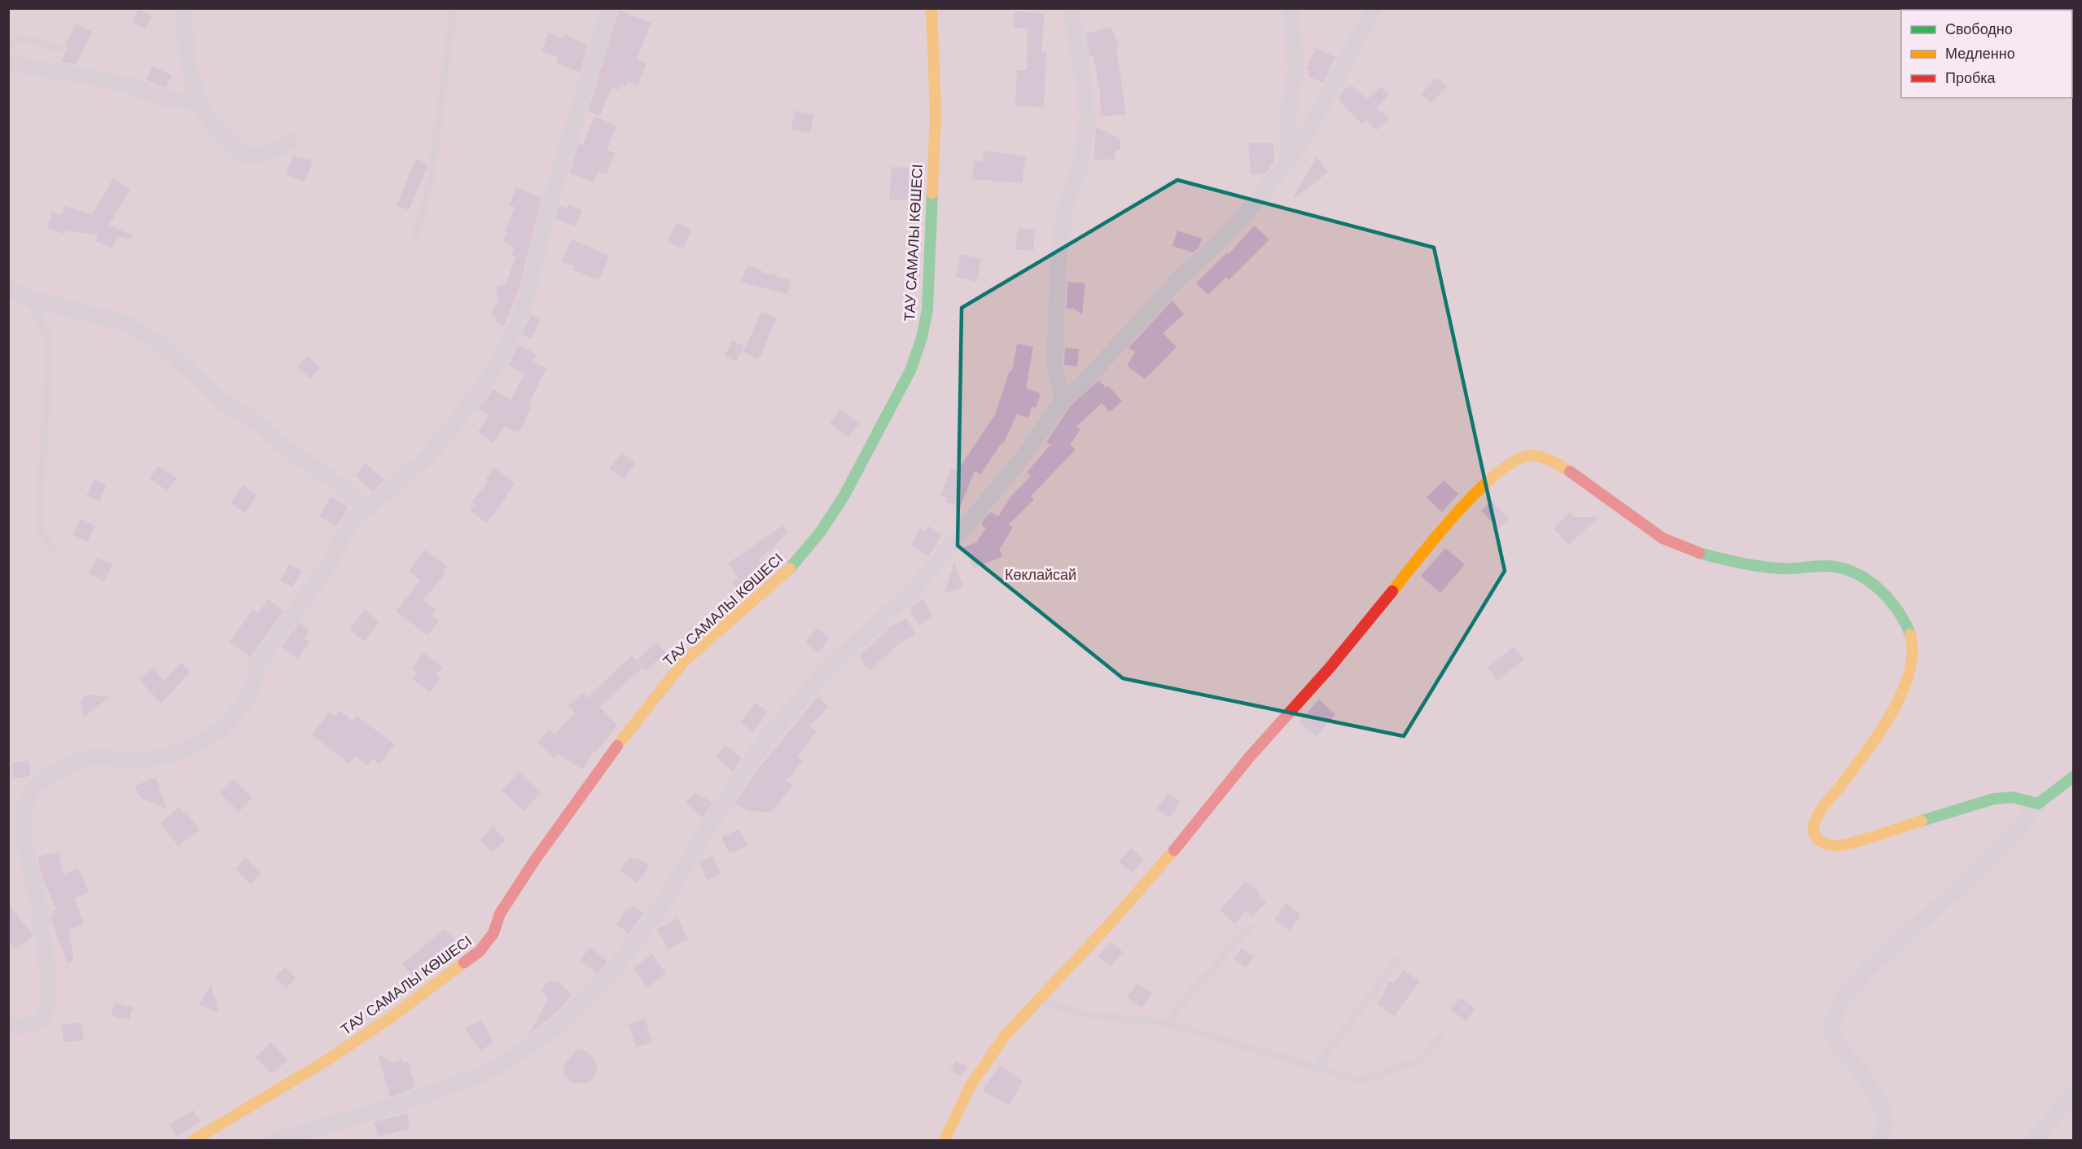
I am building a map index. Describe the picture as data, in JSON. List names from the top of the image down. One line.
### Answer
{"streets":{"street":["ТАУ САМАЛЫ КӨШЕСІ"]},"parks":["Көклайсай"],"legend":["Свободно","Медленно","Пробка"]}
